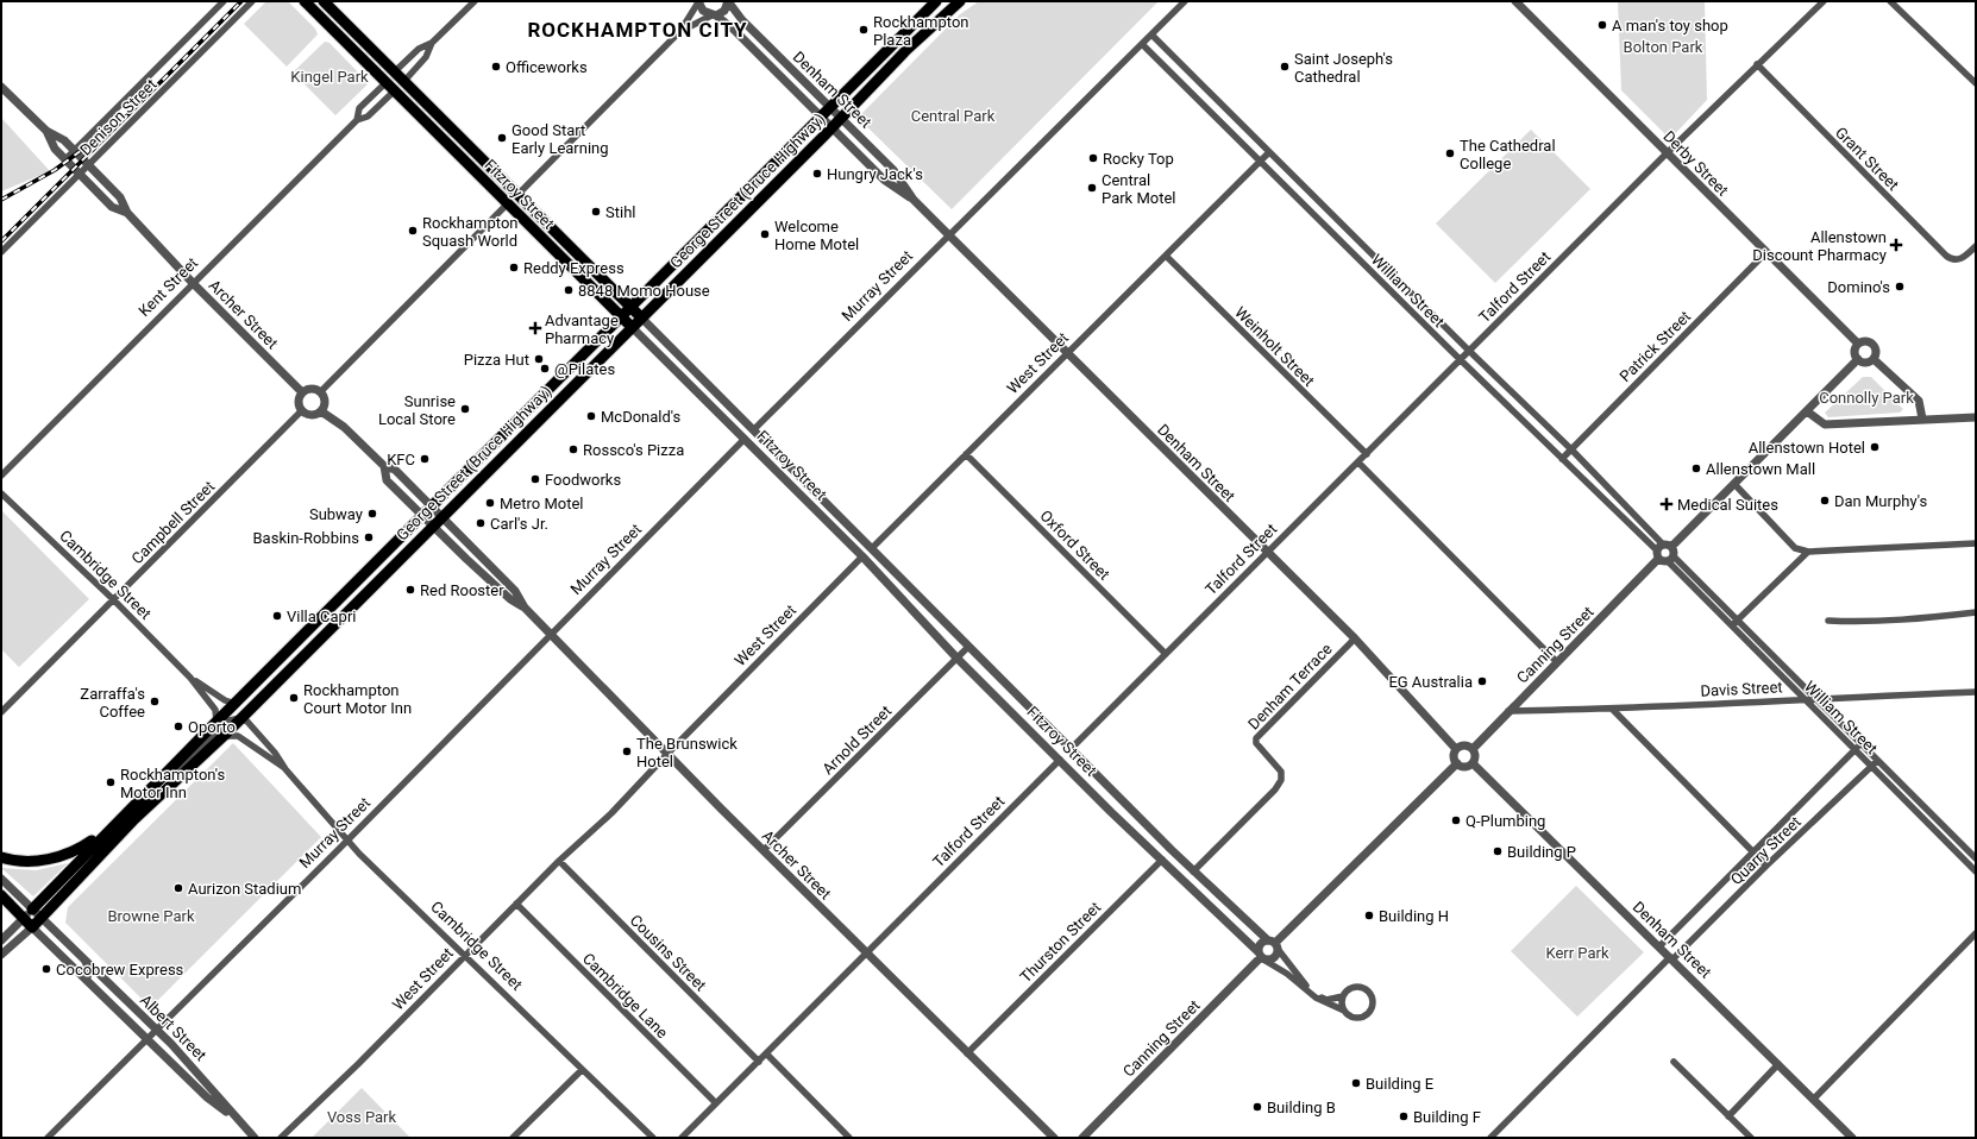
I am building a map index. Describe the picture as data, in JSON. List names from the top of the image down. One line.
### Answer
{"streets":{"main road":["George Street (Bruce Highway)","Fitzroy Street","Kent Street","Albert Street"],"street":["Denham Street","Denison Street","Grant Street","Derby Street","Murray Street","Talford Street","William Street","Archer Street","Weinholt Street","Patrick Street","West Street","Campbell Street","Oxford Street","Cambridge Street","Canning Street","Denham Terrace","Davis Street","Arnold Street","Quarry Street","Thurston Street","Cousins Street","Cambridge Lane"]},"crossings":[["Denham Street","George Street (Bruce Highway)"],["Denham Street","Murray Street"],["Denham Street","Talford Street"],["Denham Street","West Street"],["Denham Street","Canning Street"],["Denham Street","Denham Terrace"],["Denham Street","Quarry Street"],["Denison Street","Archer Street"],["Grant Street","Talford Street"],["Derby Street","Talford Street"],["Derby Street","Patrick Street"],["Derby Street","Canning Street"],["George Street (Bruce Highway)","Fitzroy Street"],["George Street (Bruce Highway)","Archer Street"],["George Street (Bruce Highway)","Cambridge Street"],["George Street (Bruce Highway)","Albert Street"],["Fitzroy Street","Murray Street"],["Fitzroy Street","Kent Street"],["Fitzroy Street","Talford Street"],["Fitzroy Street","West Street"],["Fitzroy Street","Canning Street"],["Fitzroy Street","Denham Terrace"],["Fitzroy Street","Arnold Street"],["Fitzroy Street","Thurston Street"],["Murray Street","William Street"],["Murray Street","Archer Street"],["Murray Street","Cambridge Street"],["Murray Street","Albert Street"],["Kent Street","Archer Street"],["Talford Street","William Street"],["Talford Street","Archer Street"],["Talford Street","Weinholt Street"],["Talford Street","Oxford Street"],["Talford Street","Cousins Street"],["Talford Street","Cambridge Lane"],["William Street","Patrick Street"],["William Street","West Street"],["William Street","Canning Street"],["William Street","Davis Street"],["William Street","Quarry Street"],["Archer Street","West Street"],["Archer Street","Campbell Street"],["Archer Street","Arnold Street"],["Archer Street","Thurston Street"],["Weinholt Street","West Street"],["West Street","Oxford Street"],["West Street","Cambridge Street"],["West Street","Cousins Street"],["West Street","Cambridge Lane"],["Campbell Street","Cambridge Street"],["Canning Street","Davis Street"]],"districts":["ROCKHAMPTON CITY"],"parks":["Bolton Park","Kingel Park","Central Park","Connolly Park","Browne Park","Kerr Park","Voss Park"],"places":{"other":["A man's toy shop","Rockhampton Plaza","Officeworks","Saint Joseph's Cathedral","Good Start Early Learning","The Cathedral College","Rocky Top","Hungry Jack's","Central Park Motel","Stihl","Rockhampton Squash World","Welcome Home Motel","Reddy Express","Domino's","8848 Momo House","Pizza Hut","@Pilates","Sunrise Local Store","McDonald's","Allenstown Hotel","Rossco's Pizza","KFC","Allenstown Mall","Foodworks","Dan Murphy's","Metro Motel","Subway","Carl's Jr.","Baskin-Robbins","Red Rooster","Villa Capri","EG Australia","Rockhampton Court Motor Inn","Zarraffa's Coffee","Oporto","The Brunswick Hotel","Rockhampton's Motor Inn","Q-Plumbing","Building P","Aurizon Stadium","Building H","Cocobrew Express","Building E","Building B","Building F"],"health":["Allenstown Discount Pharmacy","Advantage Pharmacy","Medical Suites"]}}
